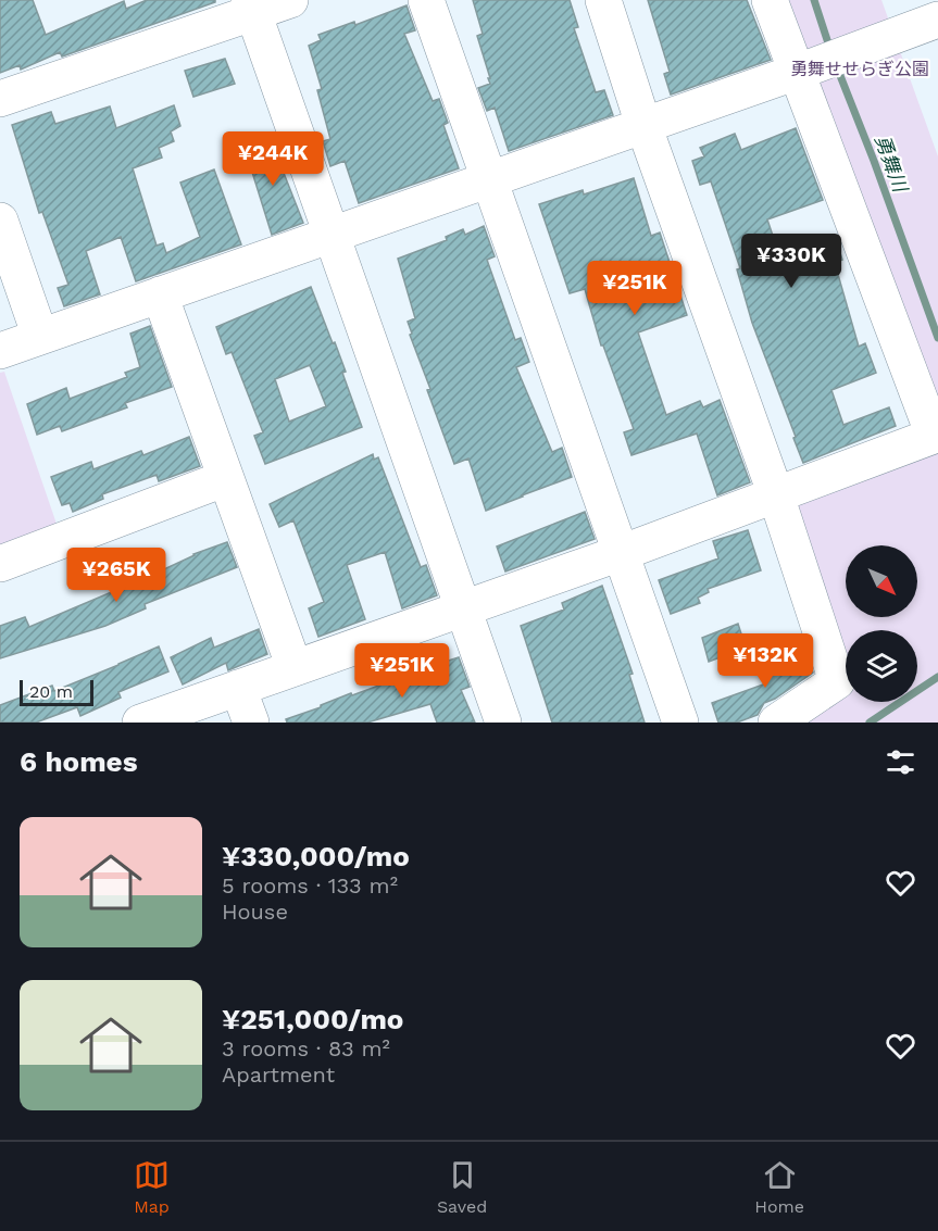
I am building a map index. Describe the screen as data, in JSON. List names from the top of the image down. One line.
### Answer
{"water":["勇舞川"],"parks":["勇舞せせらぎ公園"],"scale_bar":"20 m","north":"bottom right","page":{"price":["¥244K","¥330K","¥251K","¥265K","¥132K","¥251K"],"scale":"20 m","heading":"6 homes","list":[{"name":"¥330,000/mo","note":"5 rooms · 133 m² · House"},{"name":"¥251,000/mo","note":"3 rooms · 83 m² · Apartment"}],"tabs":["Map","Saved","Home"]}}
